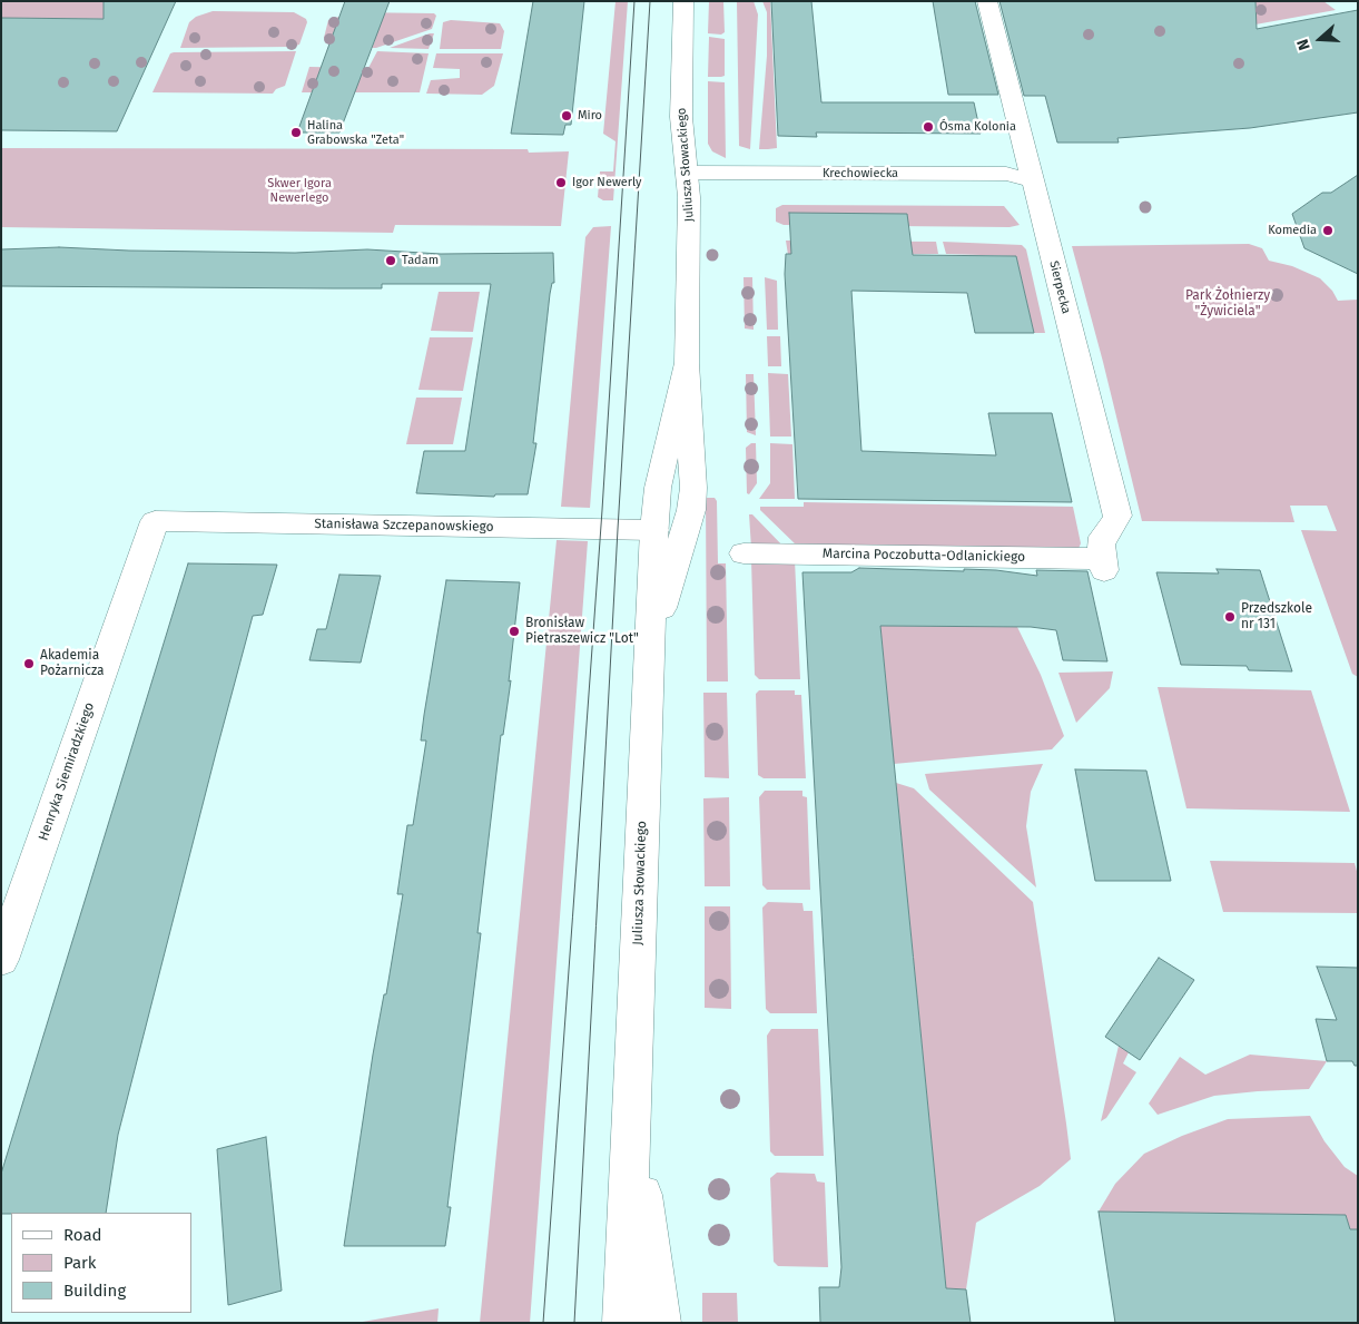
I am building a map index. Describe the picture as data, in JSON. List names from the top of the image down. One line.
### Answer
{"streets":{"street":["Juliusza Słowackiego","Krechowiecka","Sierpecka","Stanisława Szczepanowskiego","Marcina Poczobutta-Odlanickiego","Henryka Siemiradzkiego"]},"crossings":[["Juliusza Słowackiego","Krechowiecka"],["Juliusza Słowackiego","Stanisława Szczepanowskiego"],["Krechowiecka","Sierpecka"],["Sierpecka","Marcina Poczobutta-Odlanickiego"],["Stanisława Szczepanowskiego","Henryka Siemiradzkiego"]],"parks":["Skwer Igora Newerlego","Park Żołnierzy \"Żywiciela\""],"places":["Miro","Ósma Kolonia","Halina Grabowska \"Zeta\"","Igor Newerly","Komedia","Tadam","Przedszkole nr 131","Bronisław Pietraszewicz \"Lot\"","Akademia Pożarnicza"],"legend":["Road","Park","Building"],"north":"left"}
